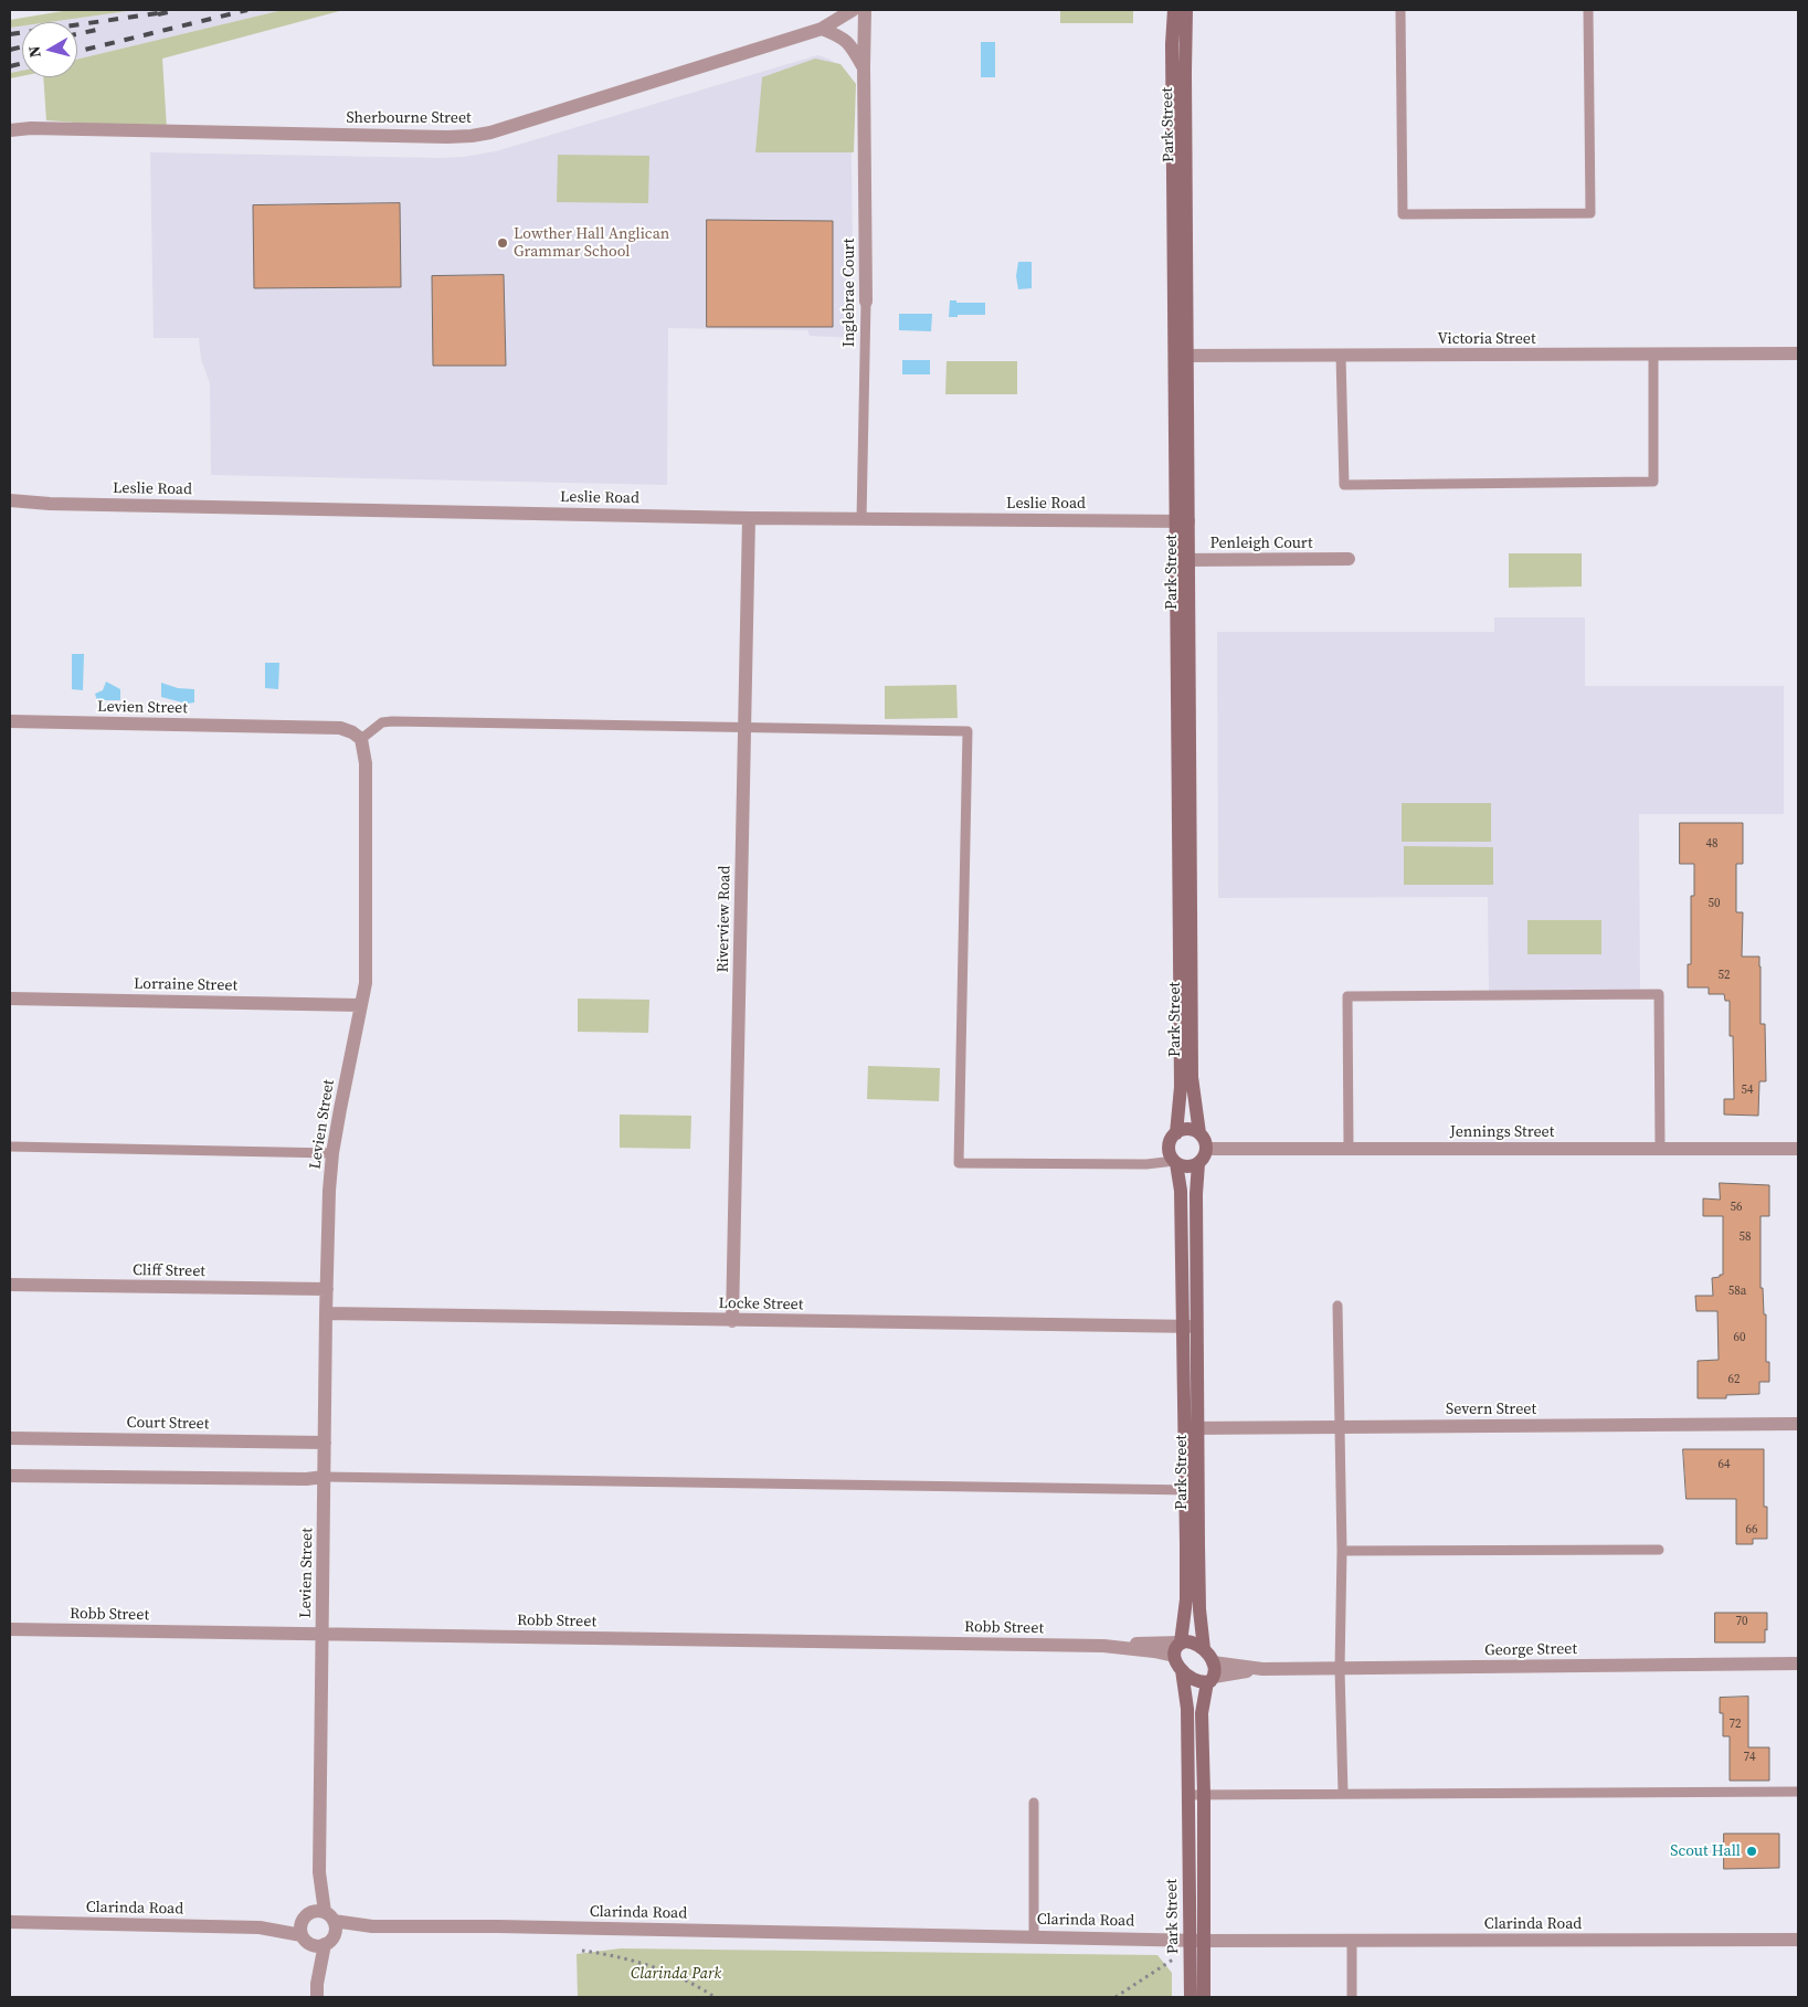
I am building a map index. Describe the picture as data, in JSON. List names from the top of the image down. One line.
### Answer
{"streets":{"street":["Sherbourne Street","Park Street","Inglebrae Court","Victoria Street","Leslie Road","Penleigh Court","Levien Street","Riverview Road","Lorraine Street","Jennings Street","Cliff Street","Locke Street","Severn Street","Court Street","Robb Street","George Street","Clarinda Road"]},"crossings":[["Park Street","Victoria Street"],["Park Street","Leslie Road"],["Park Street","Penleigh Court"],["Park Street","Jennings Street"],["Park Street","Locke Street"],["Park Street","Severn Street"],["Park Street","Robb Street"],["Park Street","George Street"],["Park Street","Clarinda Road"],["Inglebrae Court","Leslie Road"],["Leslie Road","Riverview Road"],["Levien Street","Lorraine Street"],["Levien Street","Cliff Street"],["Levien Street","Locke Street"],["Levien Street","Court Street"],["Levien Street","Robb Street"],["Levien Street","Clarinda Road"],["Riverview Road","Locke Street"],["Robb Street","George Street"]],"parks":["Clarinda Park"],"places":["Lowther Hall Anglican Grammar School","Scout Hall"],"house_numbers":["48","50","52","54","56","58","58a","60","62","64","66","70","72","74"],"north":"left"}
